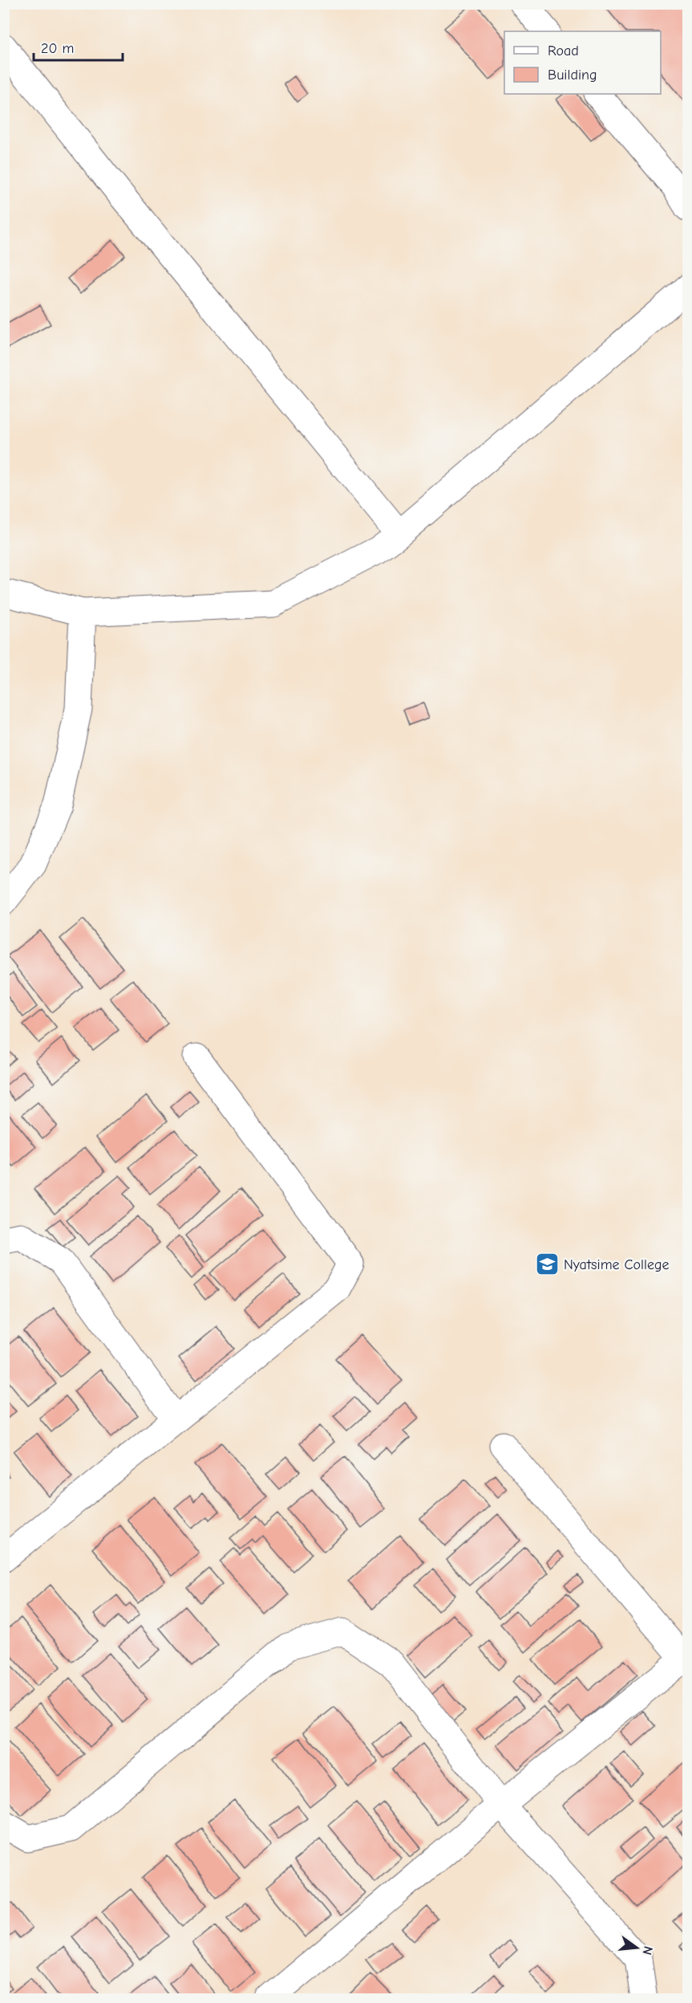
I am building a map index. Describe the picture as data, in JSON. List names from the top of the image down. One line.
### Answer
{"places":{"school or university":["Nyatsime College"]},"legend":["Road","Building"],"scale_bar":"20 m","north":"right"}
